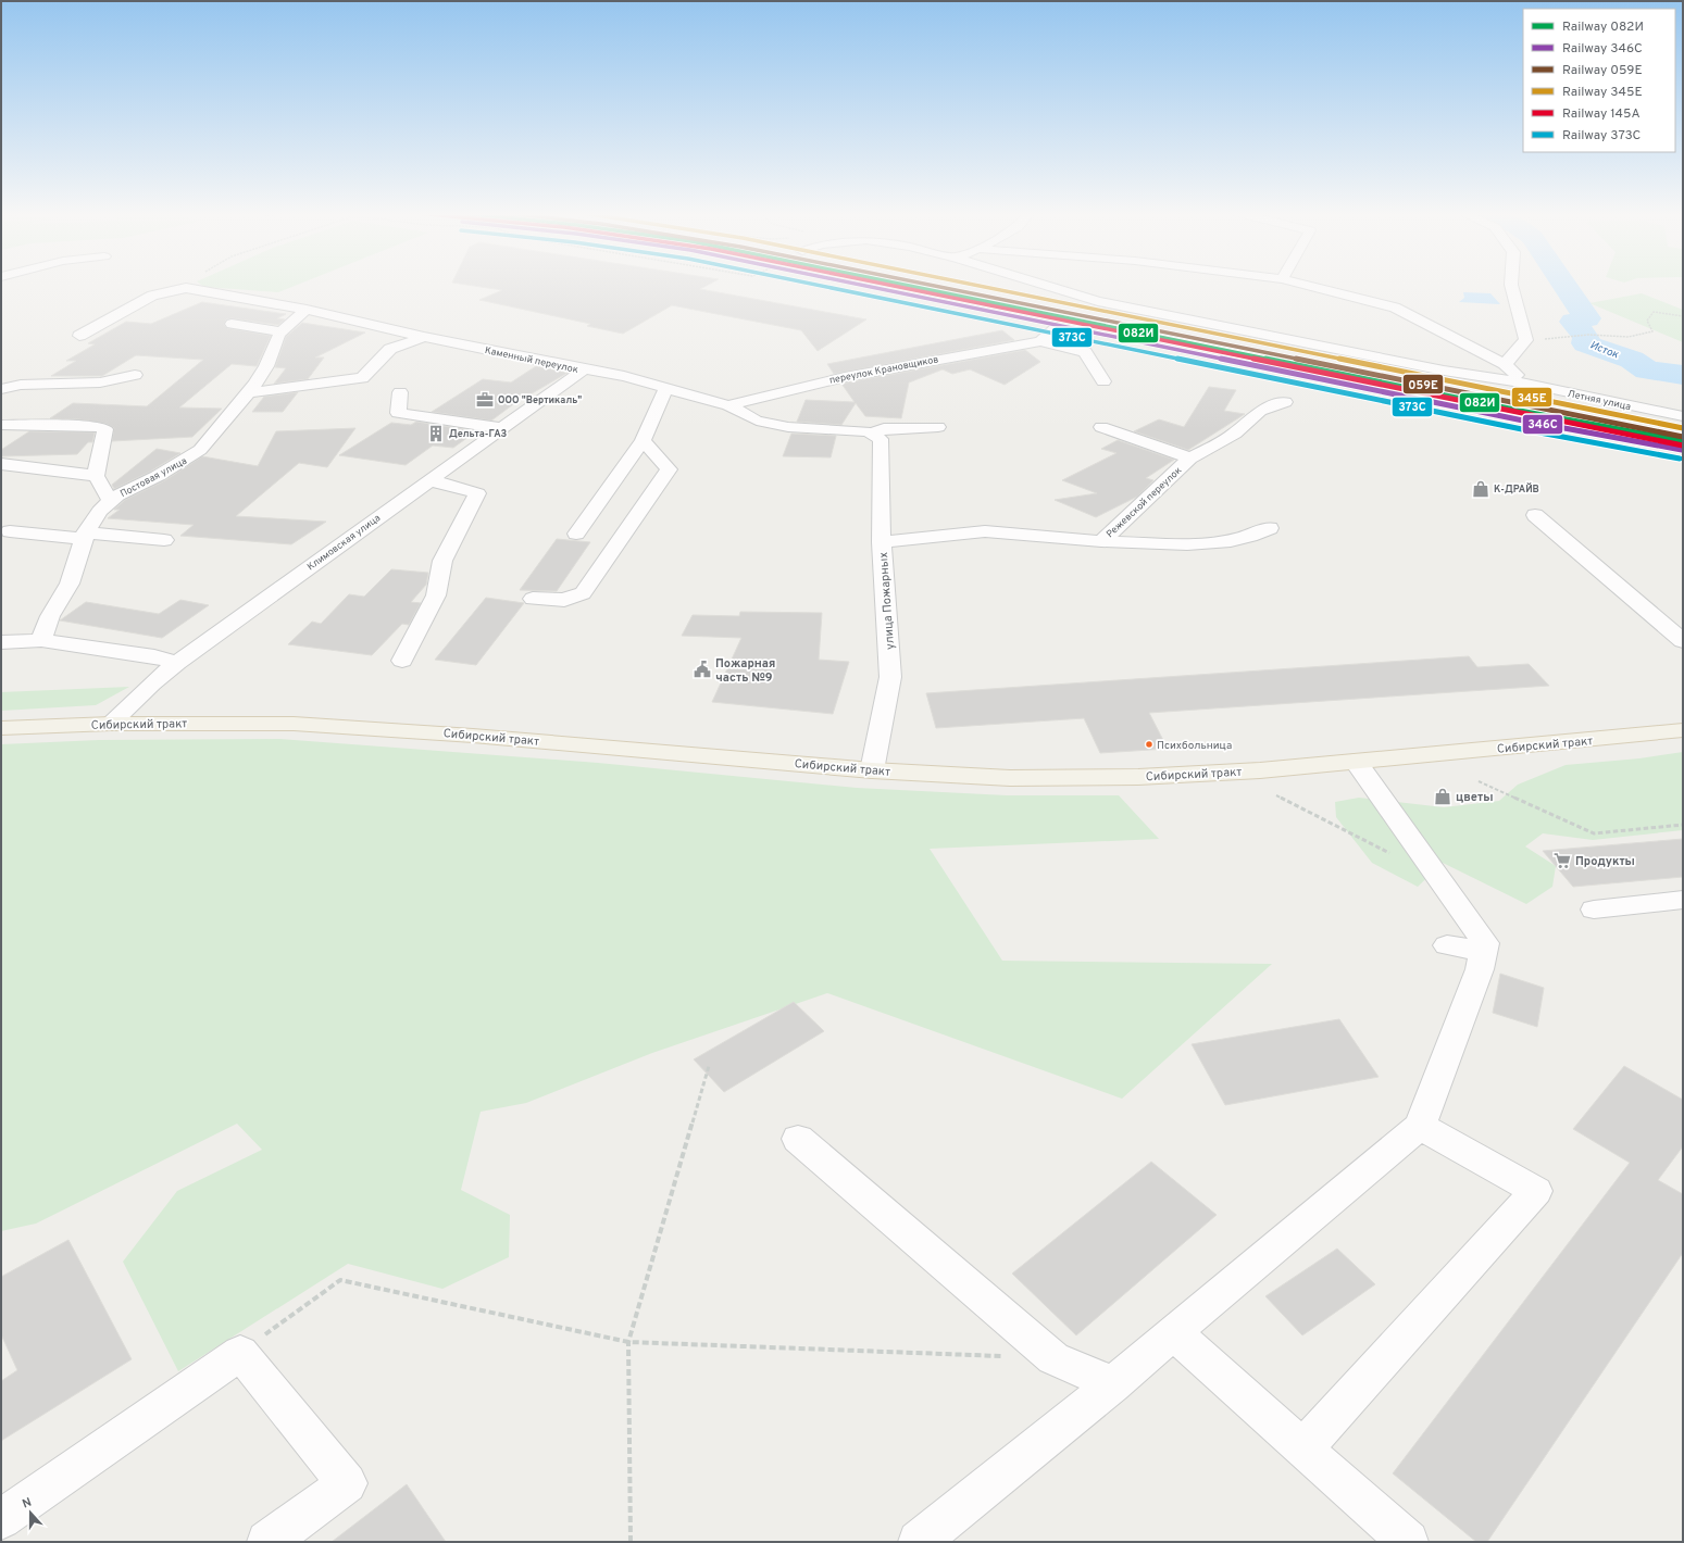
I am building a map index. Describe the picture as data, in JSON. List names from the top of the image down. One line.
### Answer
{"streets":{"main road":["Сибирский тракт"],"street":["Каменный переулок","переулок Крановщиков","Летняя улица","Постовая улица","Режевской переулок","Климовская улица","улица Пожарных"]},"crossings":[["Каменный переулок","переулок Крановщиков"],["Каменный переулок","Постовая улица"],["Каменный переулок","Климовская улица"],["Каменный переулок","улица Пожарных"],["Режевской переулок","улица Пожарных"],["Климовская улица","Сибирский тракт"],["улица Пожарных","Сибирский тракт"]],"water":["Исток"],"places":{"office":["ООО \"Вертикаль\""],"building":["Дельта-ГАЗ"],"shop":["К-ДРАЙВ","цветы"],"public building":["Пожарная часть №9"],"other":["Психбольница"],"supermarket":["Продукты"]},"lines":["rail line 082И","rail line 346С","rail line 059Е","rail line 345Е","rail line 145А","rail line 373C"],"legend":["Railway 082И","Railway 346С","Railway 059Е","Railway 345Е","Railway 145А","Railway 373C"],"north":"top"}
